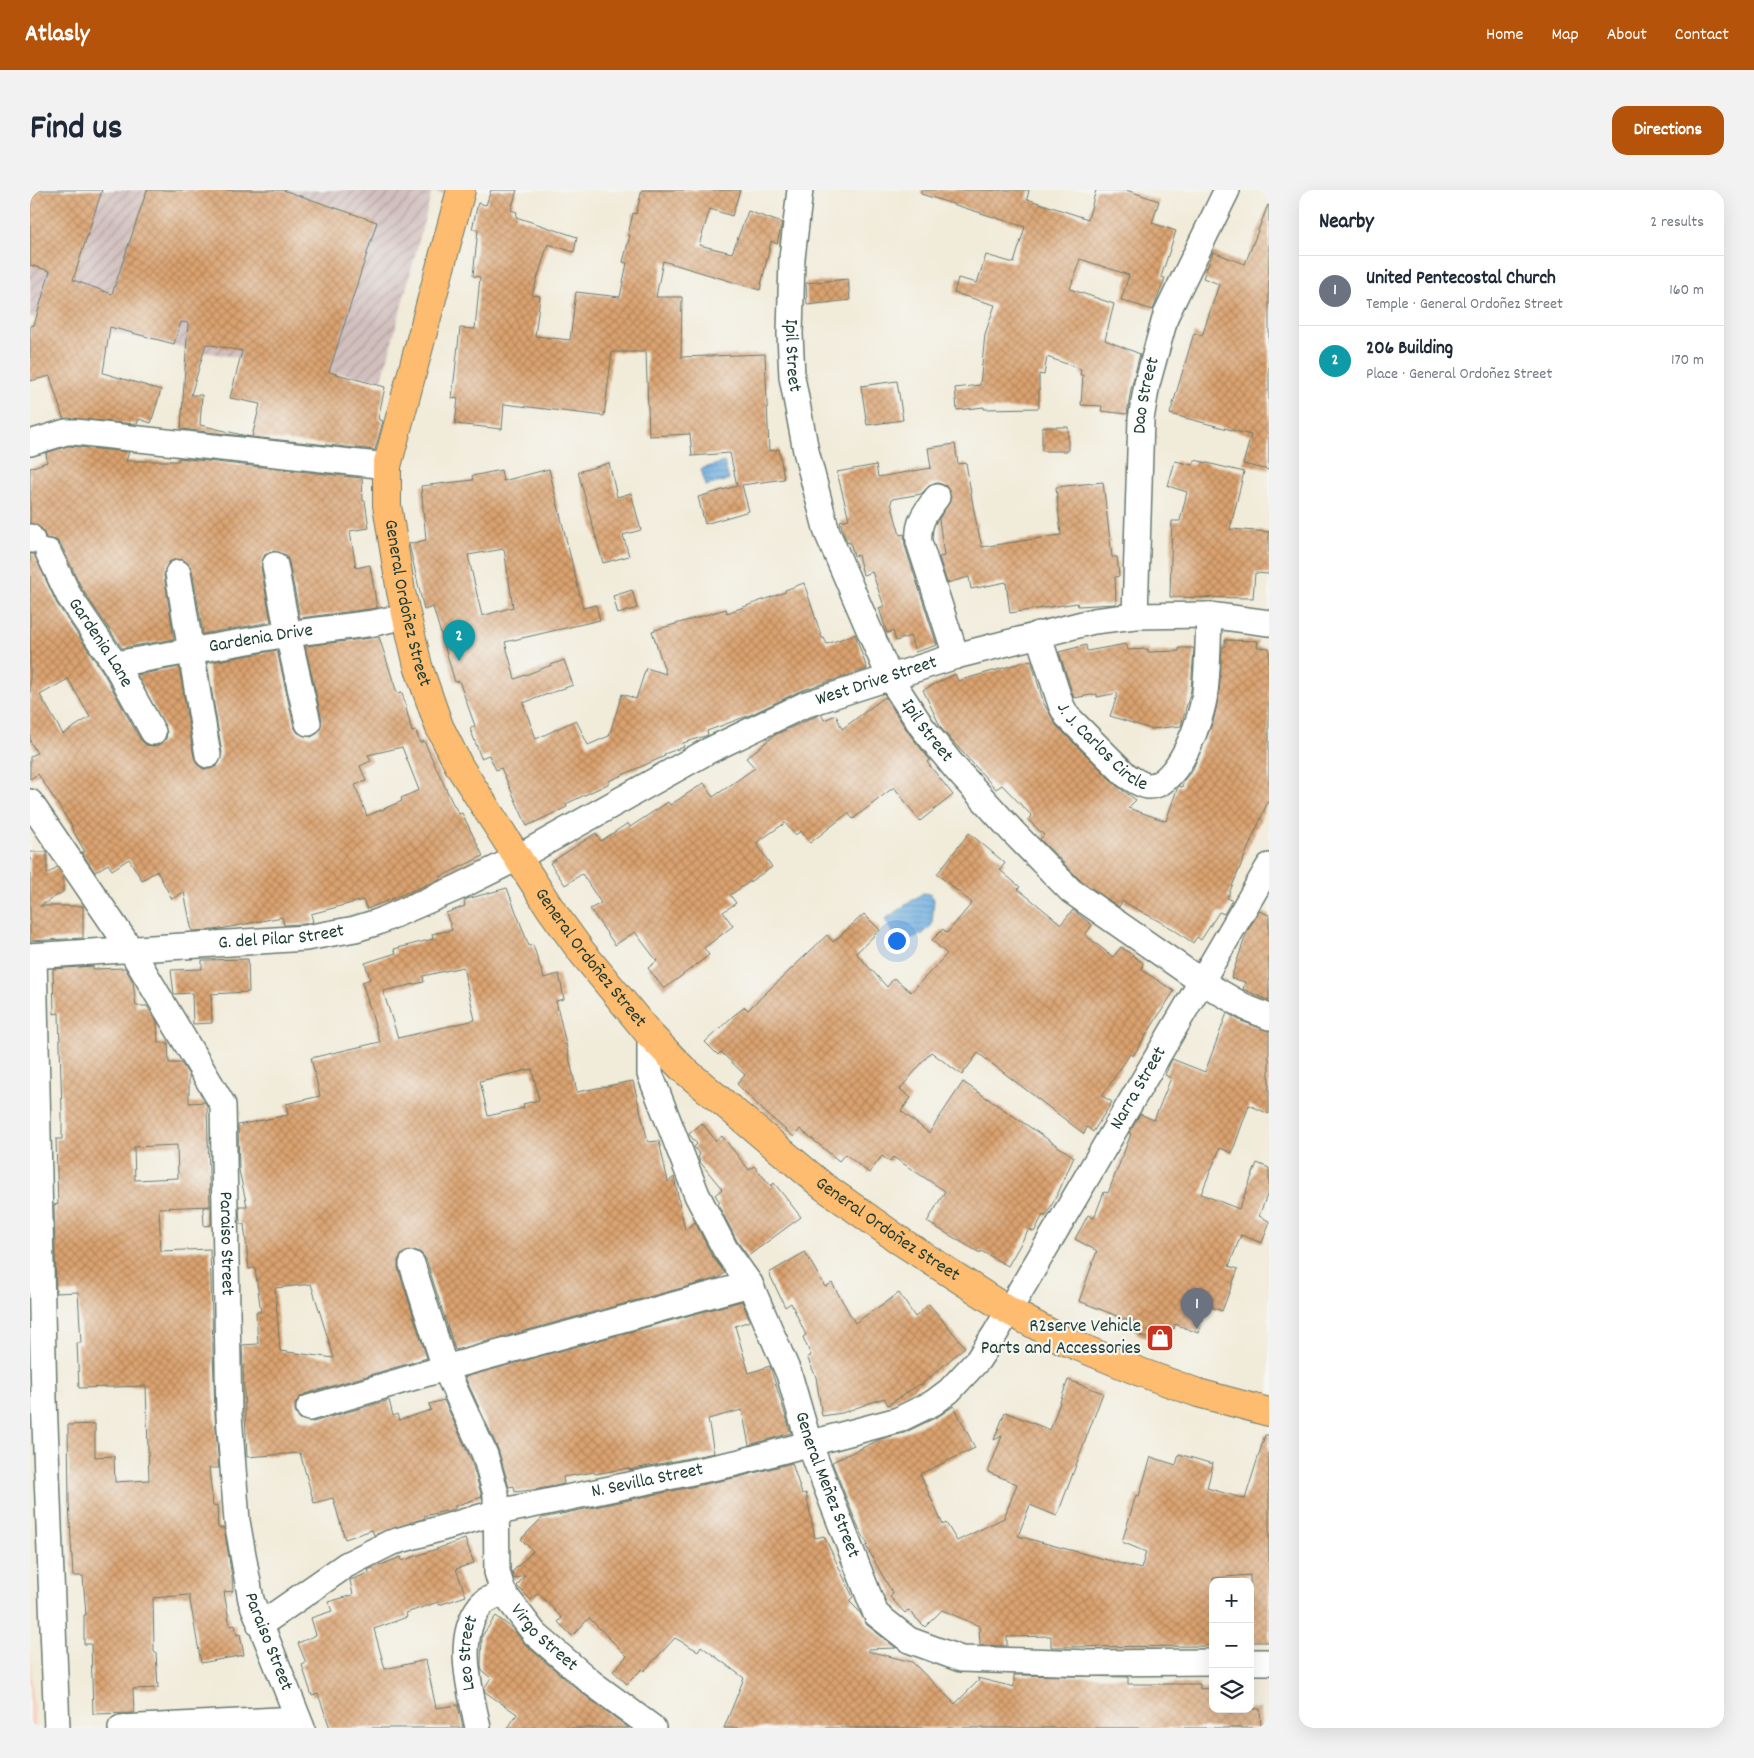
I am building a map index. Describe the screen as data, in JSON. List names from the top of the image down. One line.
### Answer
{"streets":{"main road":["General Ordoñez Street"],"street":["Ipil Street","Dao Street","Gardenia Drive","Gardenia Lane","West Drive Street","J. J. Carlos Circle","G. del Pilar Street","Narra Street","Paraiso Street","N. Sevilla Street","General Meñez Street","Virgo Street","Leo Street"]},"crossings":[["Ipil Street","West Drive Street"],["Ipil Street","Narra Street"],["Dao Street","West Drive Street"],["General Ordoñez Street","Gardenia Drive"],["General Ordoñez Street","West Drive Street"],["General Ordoñez Street","G. del Pilar Street"],["General Ordoñez Street","Narra Street"],["General Ordoñez Street","N. Sevilla Street"],["General Ordoñez Street","General Meñez Street"],["Gardenia Drive","Gardenia Lane"],["West Drive Street","J. J. Carlos Circle"],["West Drive Street","G. del Pilar Street"],["G. del Pilar Street","Paraiso Street"],["Narra Street","N. Sevilla Street"],["Paraiso Street","N. Sevilla Street"],["N. Sevilla Street","General Meñez Street"],["N. Sevilla Street","Virgo Street"],["Virgo Street","Leo Street"]],"places":{"shop":["R2serve Vehicle Parts and Accessories"]},"page":{"header":"Atlasly","nav":["Home","Map","About","Contact"],"title":"Find us","buttons":"Directions","heading":["Nearby","2 results"],"list":[{"mark":"1","name":"United Pentecostal Church","note":"Temple · General Ordoñez Street","value":"160 m"},{"mark":"2","name":"206 Building","note":"Place · General Ordoñez Street","value":"170 m"}],"pins":["2","1"],"map_buttons":["+","−"]}}
